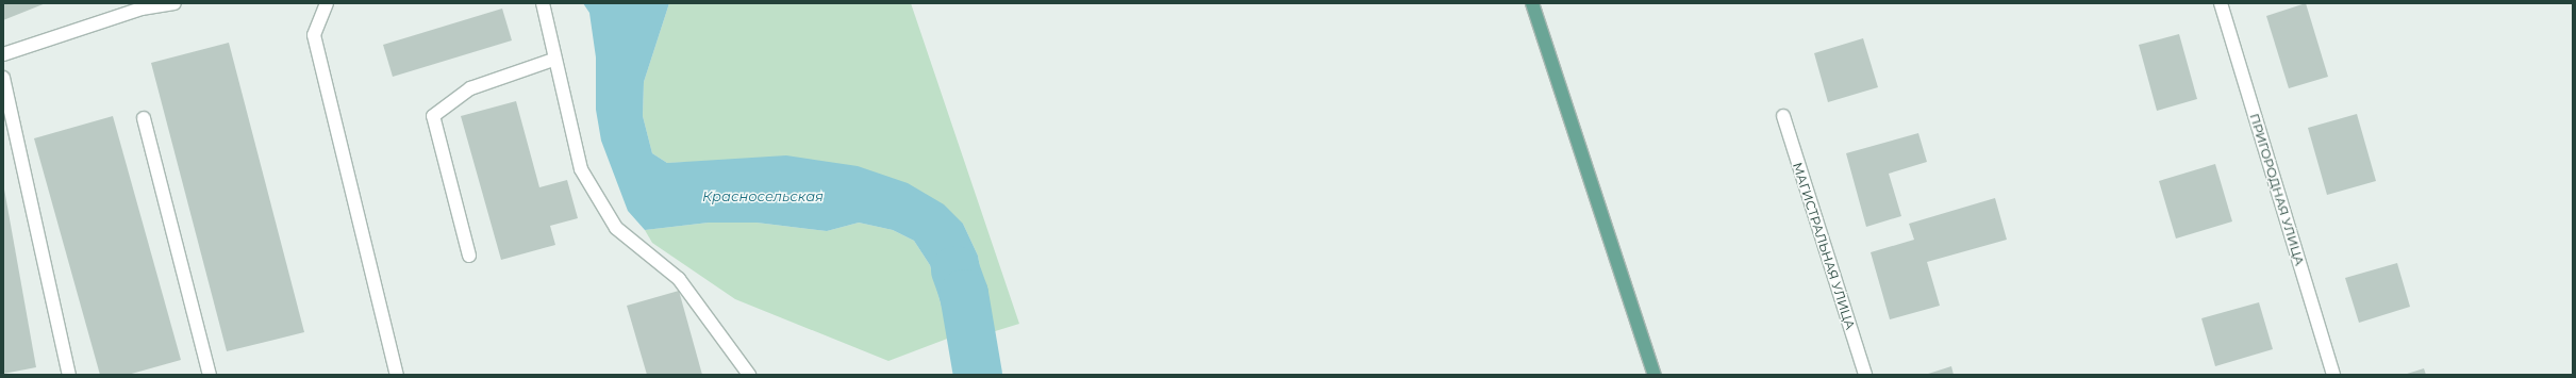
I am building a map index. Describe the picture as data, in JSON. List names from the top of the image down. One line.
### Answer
{"streets":{"street":["ПРИГОРОДНАЯ УЛИЦА","МАГИСТРАЛЬНАЯ УЛИЦА"]},"water":["Красносельская"]}
